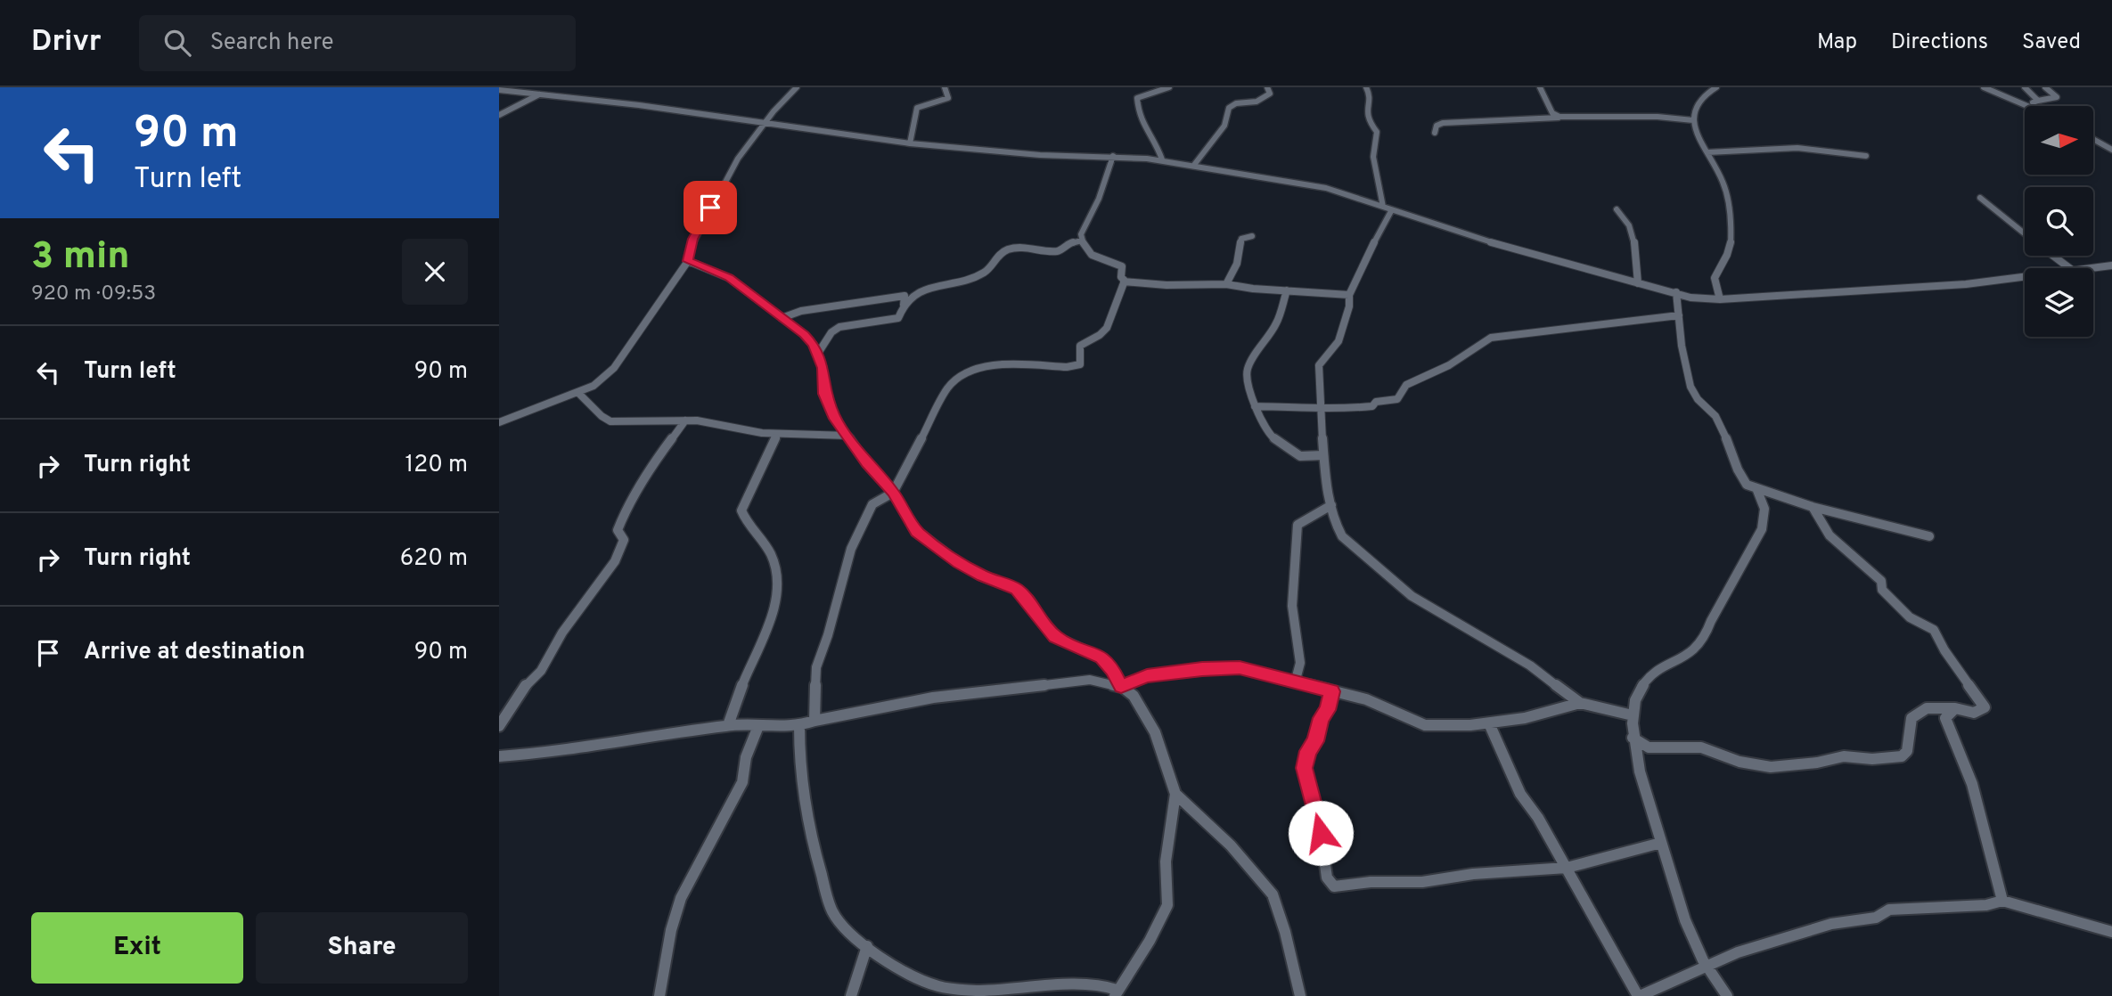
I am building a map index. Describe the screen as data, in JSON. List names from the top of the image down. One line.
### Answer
{"north":"right","page":{"header":"Drivr","search":"Search here","nav":["Map","Directions","Saved"],"turn":["90 m","Turn left"],"heading":["3 min","920 m · 09:53"],"list":[{"name":"Turn left","value":"90 m"},{"name":"Turn right","value":"120 m"},{"name":"Turn right","value":"620 m"},{"name":"Arrive at destination","value":"90 m"}],"buttons":["Exit","Share"]}}
